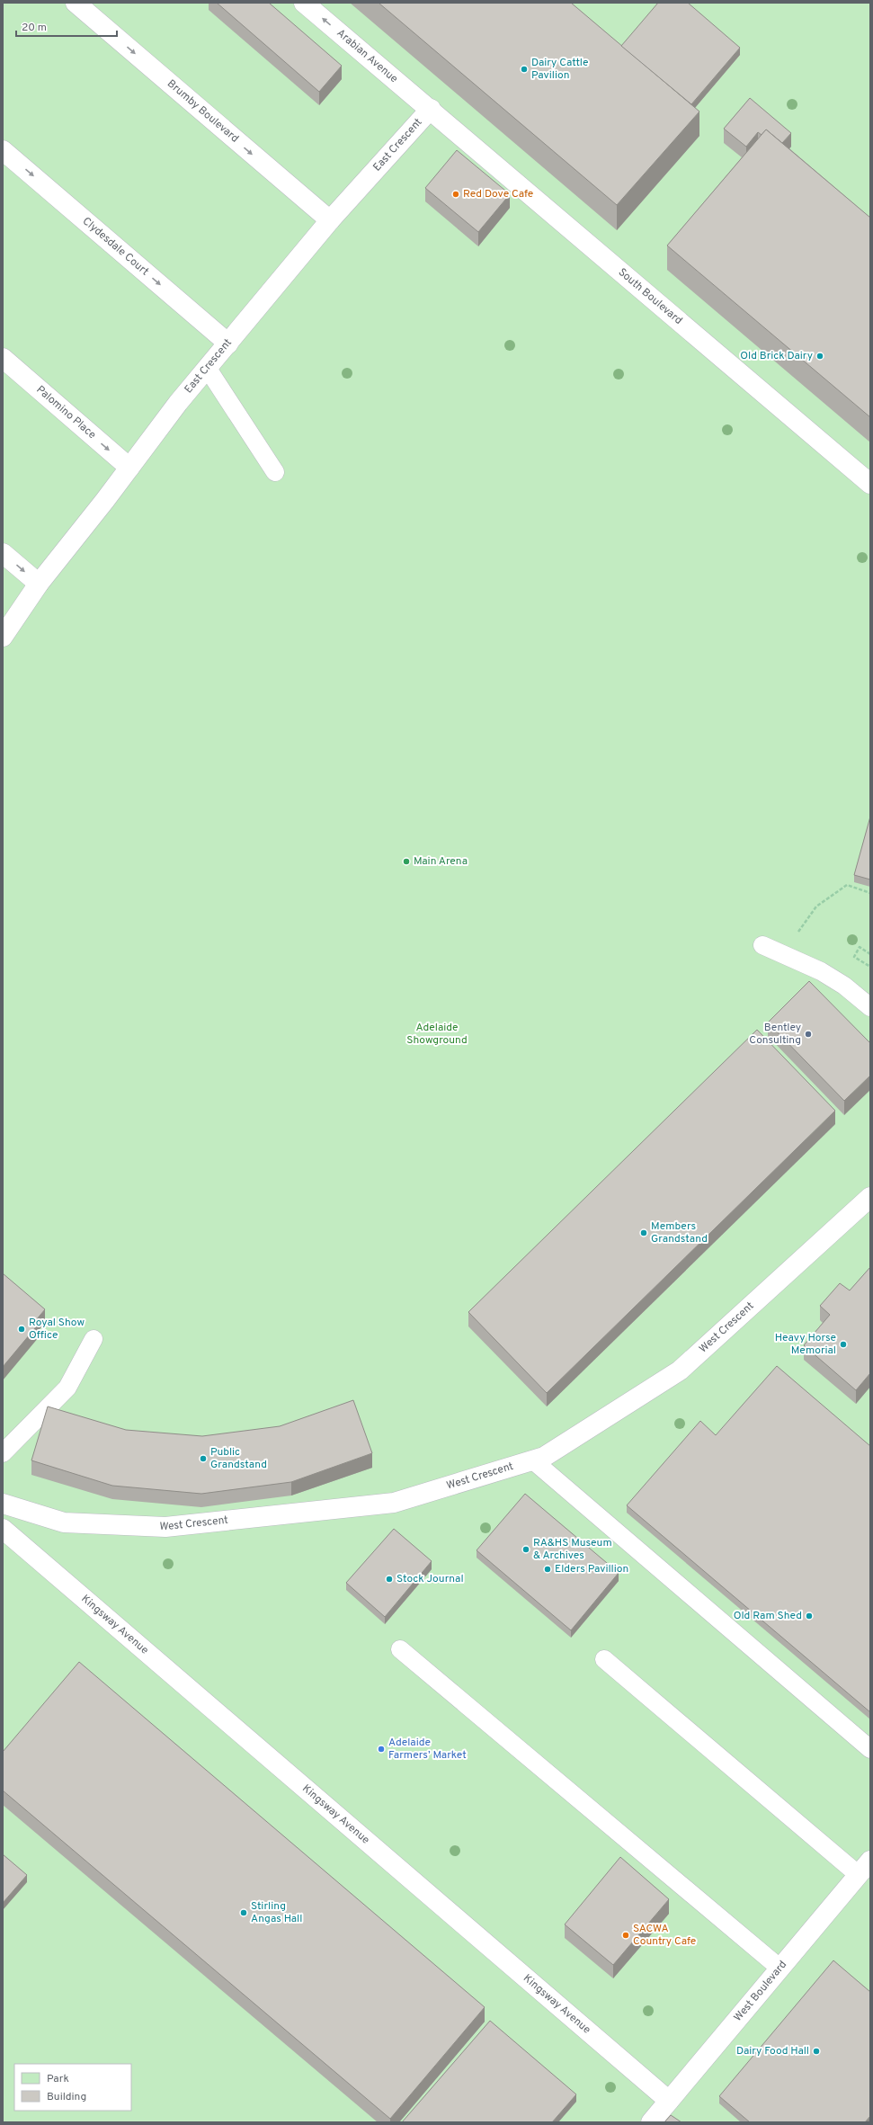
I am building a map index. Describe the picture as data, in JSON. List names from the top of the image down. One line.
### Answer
{"streets":{"street":["Arabian Avenue","Brumby Boulevard","East Crescent","Clydesdale Court","South Boulevard","Palomino Place","West Crescent","Kingsway Avenue","West Boulevard"]},"crossings":[["Arabian Avenue","East Crescent"],["Arabian Avenue","South Boulevard"],["Brumby Boulevard","East Crescent"],["East Crescent","Clydesdale Court"],["East Crescent","South Boulevard"],["East Crescent","Palomino Place"],["Kingsway Avenue","West Boulevard"]],"one_way":["Arabian Avenue","Brumby Boulevard","Clydesdale Court","Palomino Place"],"parks":["Adelaide Showground"],"places":["Dairy Cattle Pavilion","Red Dove Cafe","Old Brick Dairy","Main Arena","Bentley Consulting","Members Grandstand","Royal Show Office","Heavy Horse Memorial","Public Grandstand","RA&HS Museum & Archives","Elders Pavillion","Stock Journal","Old Ram Shed","Adelaide Farmers’ Market","Stirling Angas Hall","SACWA Country Cafe","Dairy Food Hall"],"legend":["Park","Building"],"scale_bar":"20 m"}
